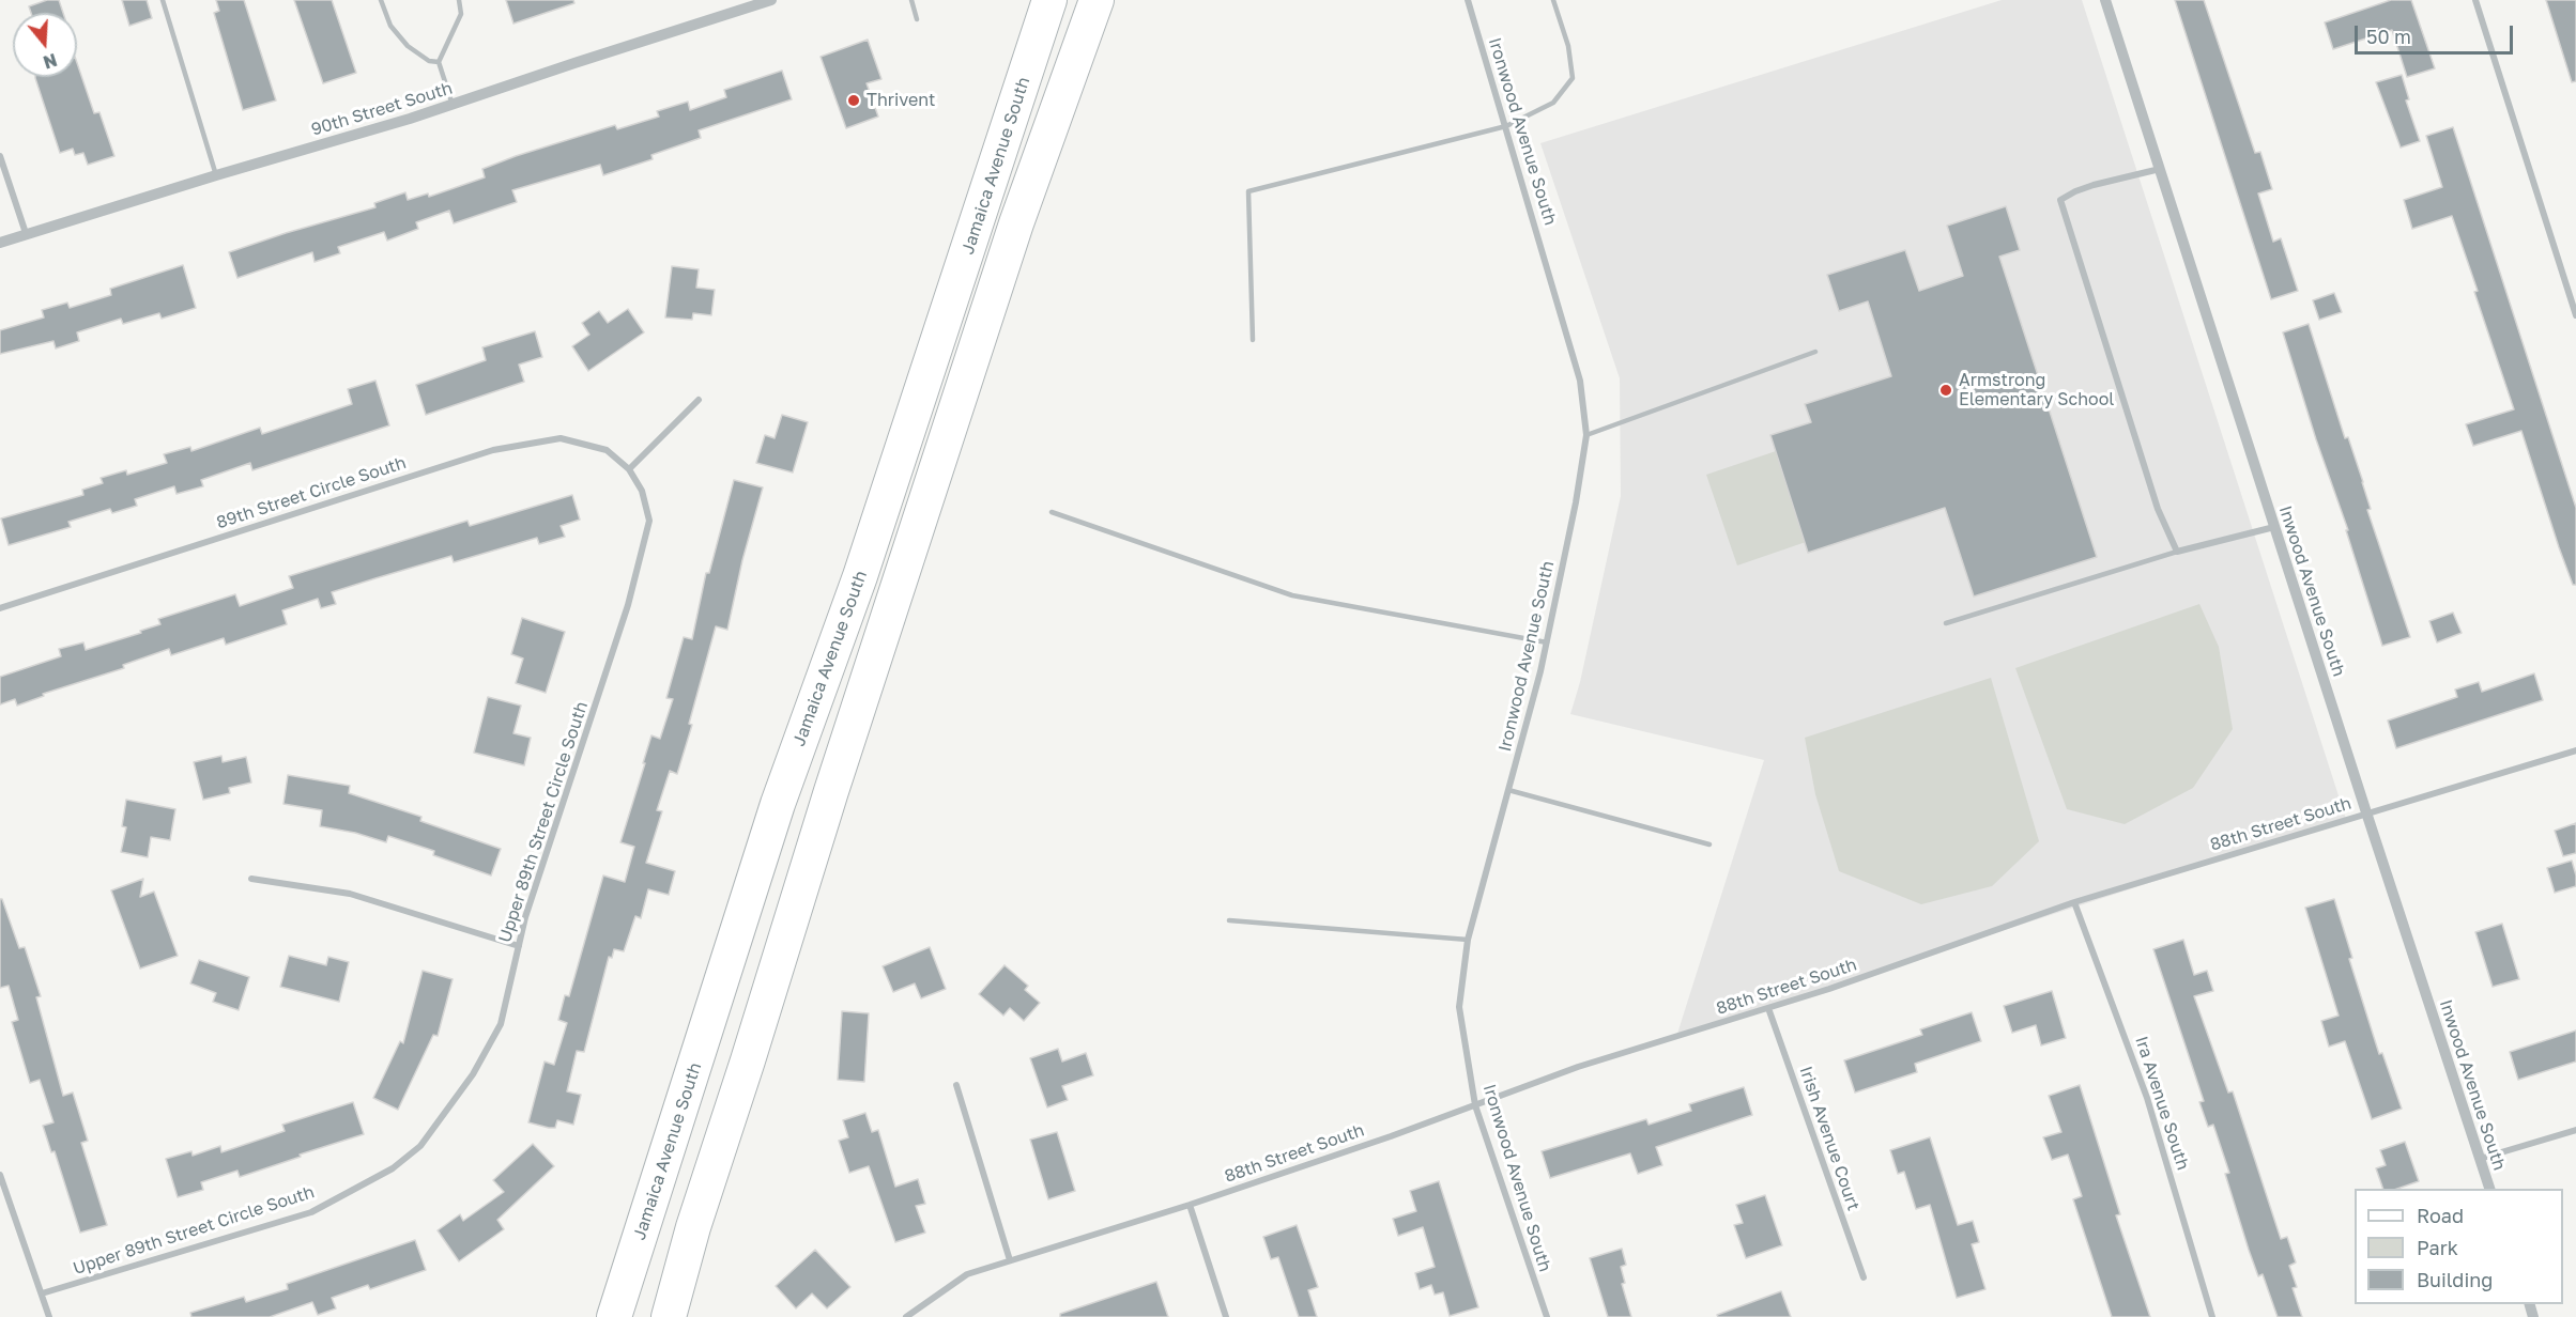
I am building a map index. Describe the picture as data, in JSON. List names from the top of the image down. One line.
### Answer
{"streets":{"main road":["Jamaica Avenue South"],"street":["90th Street South","Ironwood Avenue South","89th Street Circle South","Inwood Avenue South","Upper 89th Street Circle South","88th Street South","Ira Avenue South","Irish Avenue Court"]},"crossings":[["Ironwood Avenue South","88th Street South"],["89th Street Circle South","Upper 89th Street Circle South"],["Inwood Avenue South","88th Street South"],["88th Street South","Ira Avenue South"],["88th Street South","Irish Avenue Court"]],"places":["Thrivent","Armstrong Elementary School"],"legend":["Road","Park","Building"],"scale_bar":"50 m","north":"bottom"}
